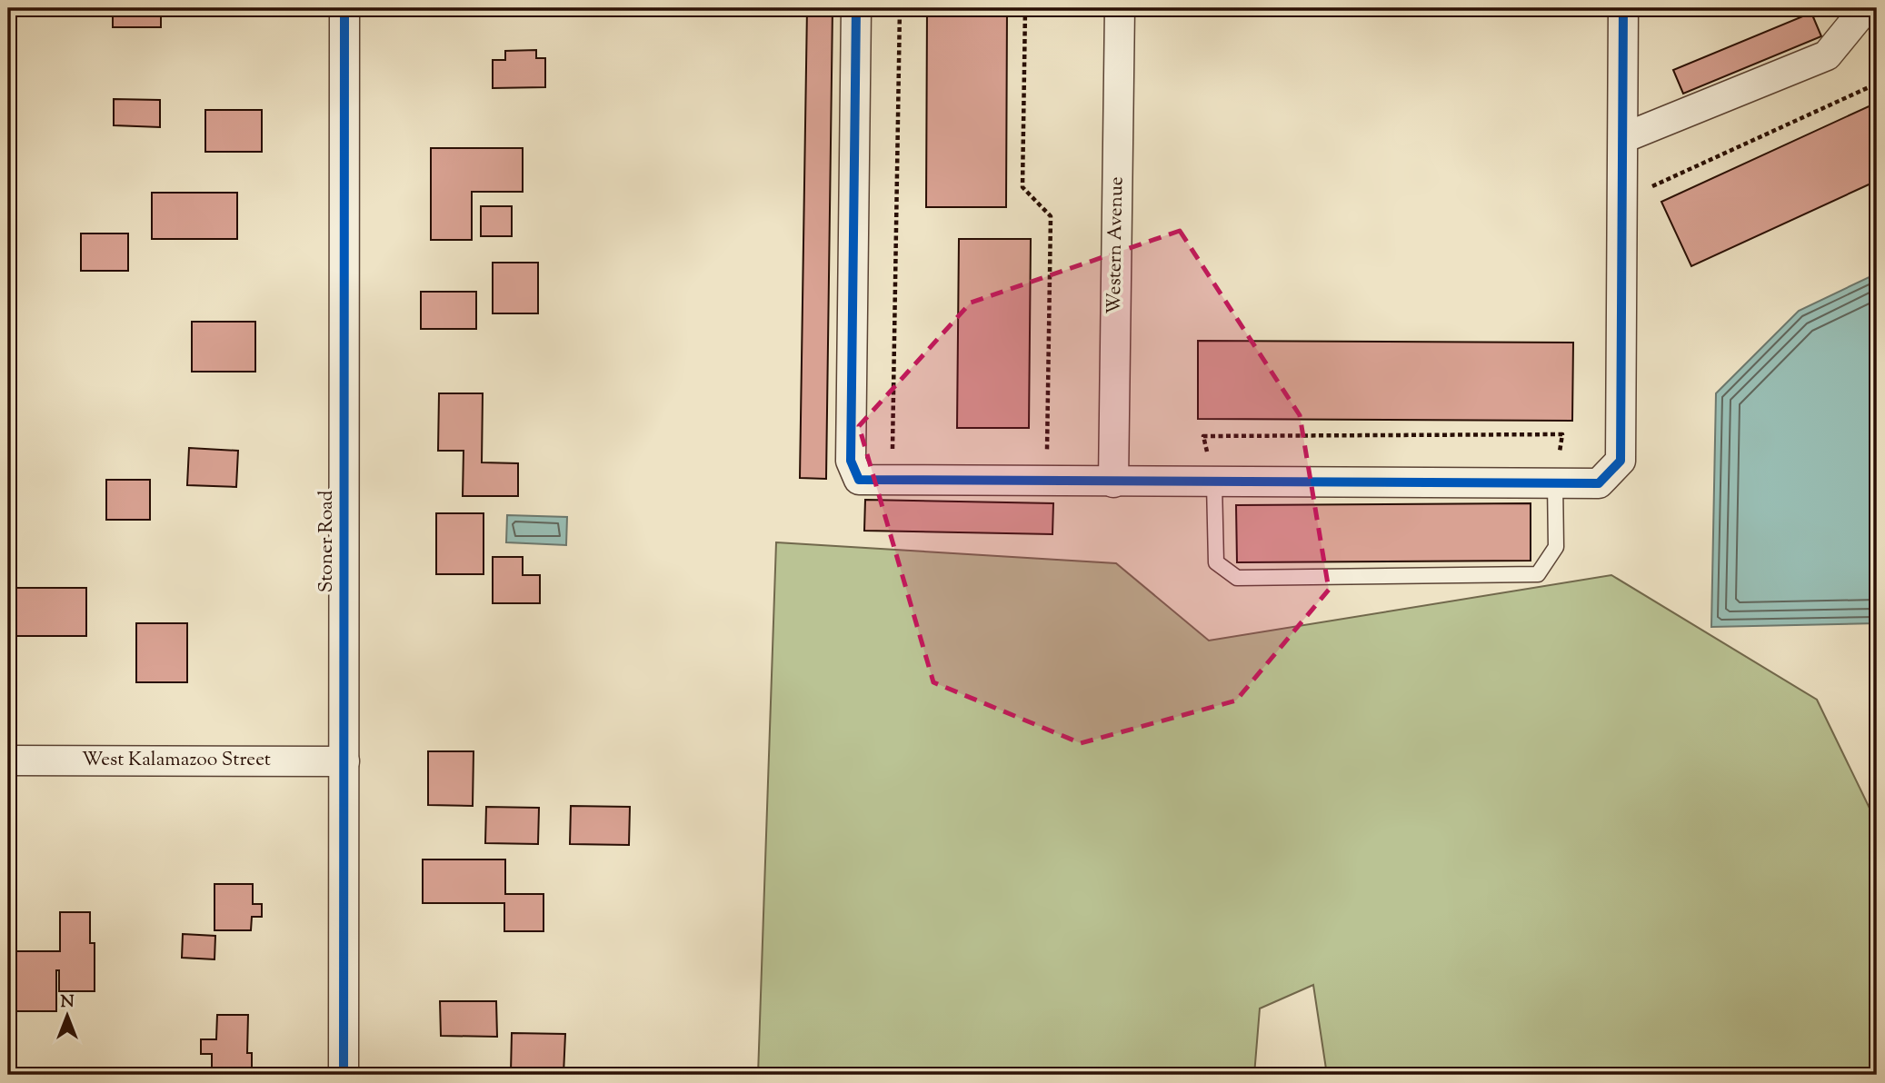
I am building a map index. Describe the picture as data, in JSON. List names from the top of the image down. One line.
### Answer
{"streets":{"street":["Western Avenue","Stoner Road","West Kalamazoo Street"]},"crossings":[["Stoner Road","West Kalamazoo Street"]],"north":"top"}
